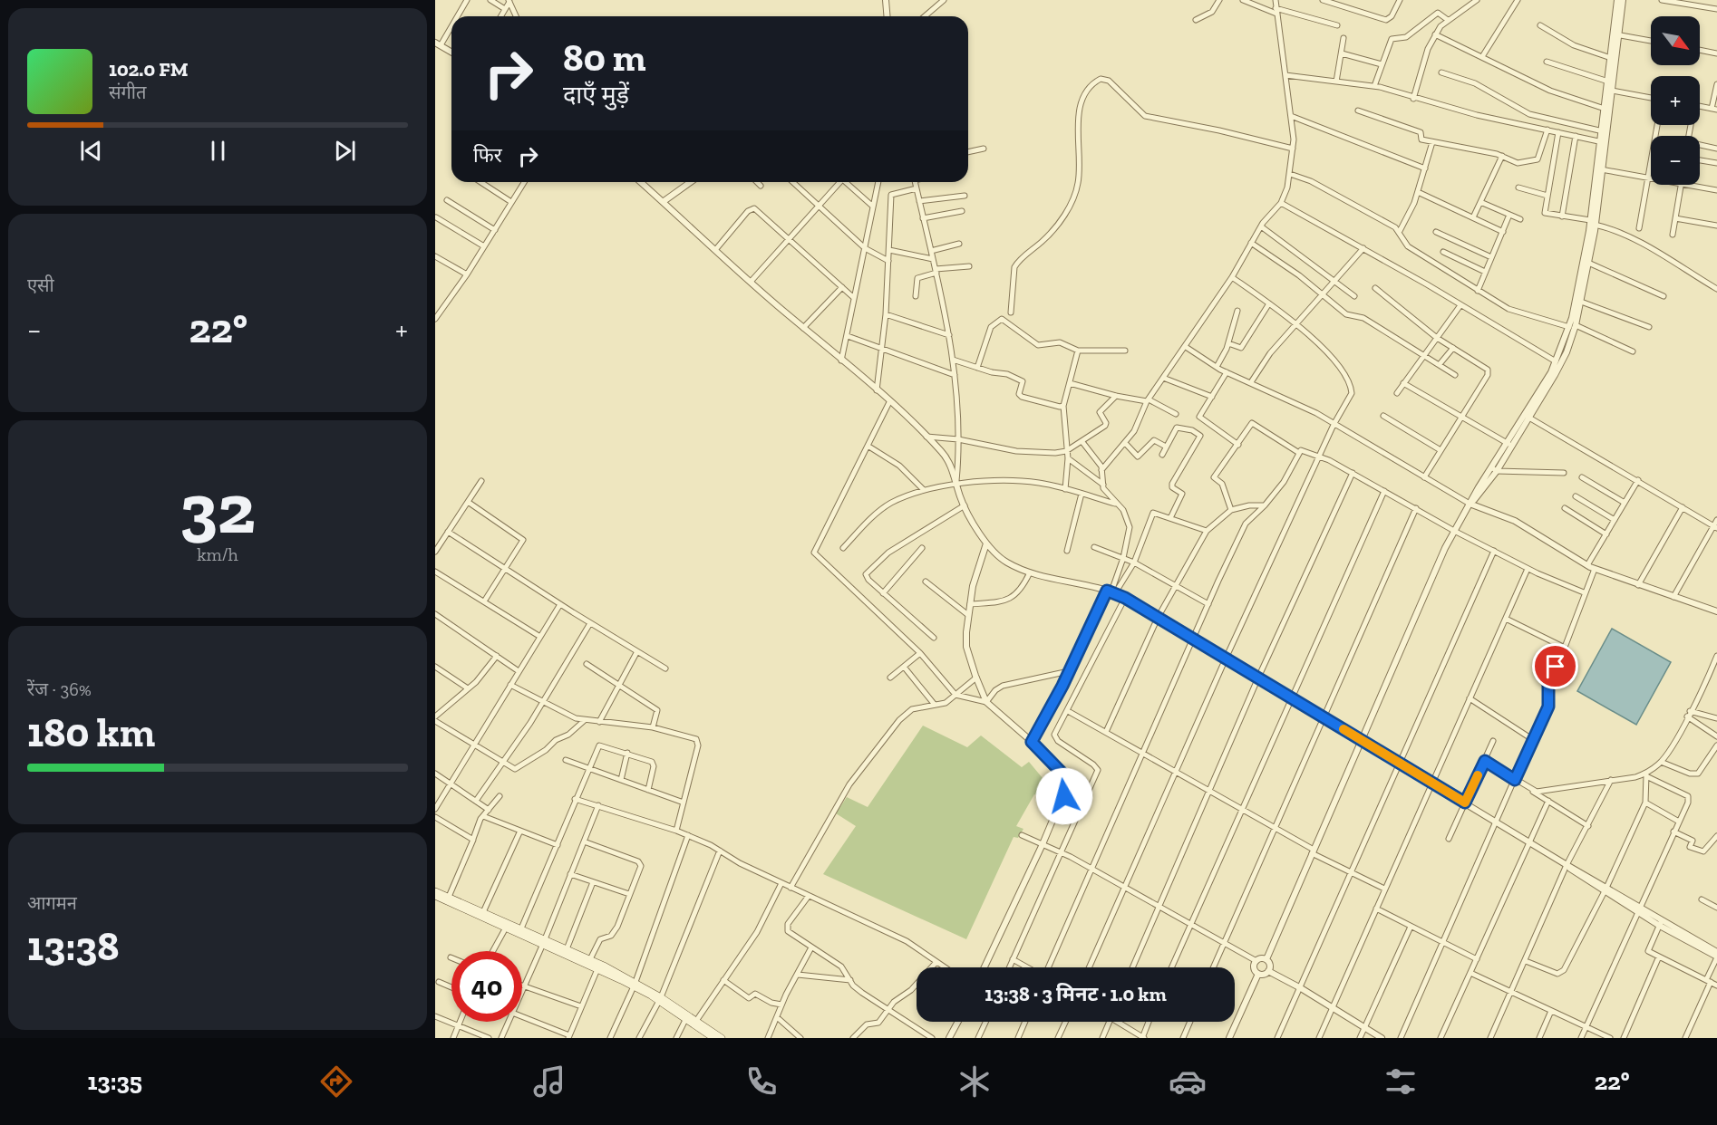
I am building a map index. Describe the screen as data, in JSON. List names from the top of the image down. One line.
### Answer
{"north":"bottom right","page":{"map_buttons":["+","−"],"turn":["80 m","दाएँ मुड़ें"],"song":["102.0 FM","संगीत"],"then":"फिर","tile":["एसी",["32","km/h"],["रेंज · 36%","180 km"],["आगमन","13:38"]],"heat":["−","22°","+"],"limit":"40","trip":"13:38 · 3 मिनट · 1.0 km","tabs":["13:35","22°"]}}
